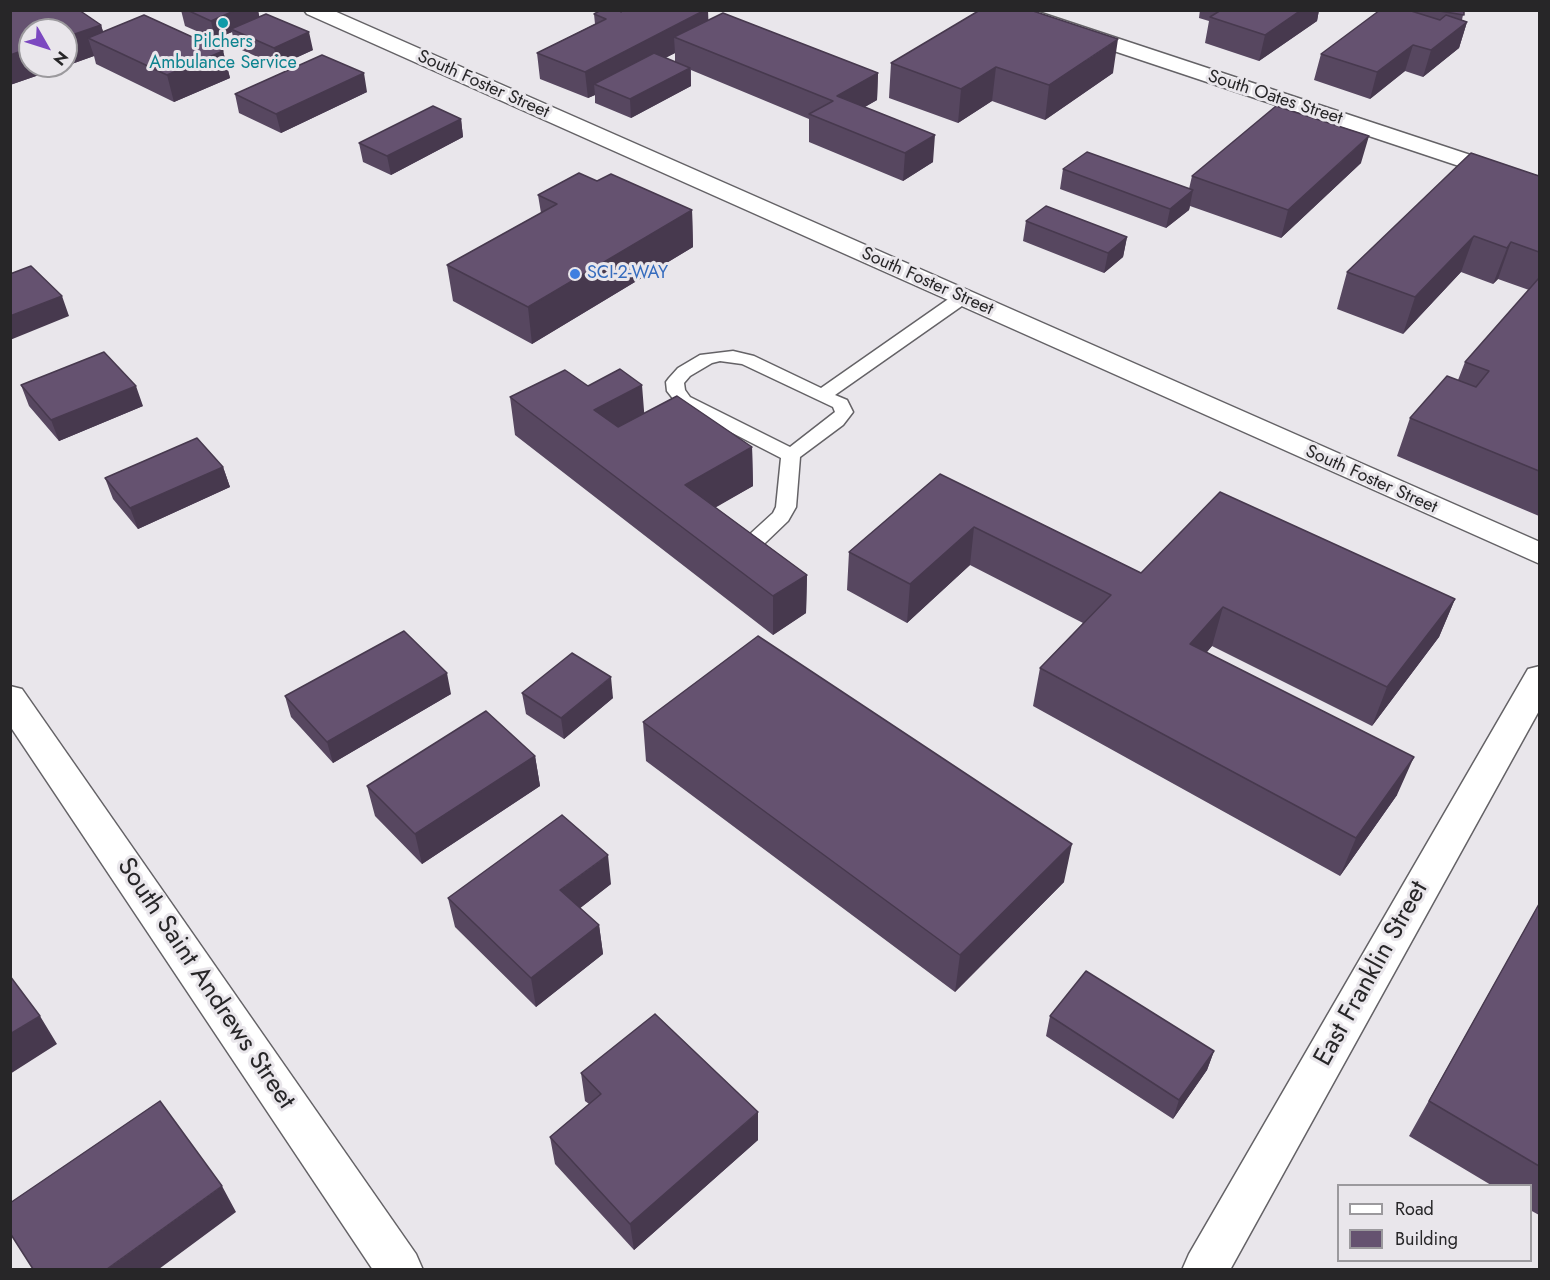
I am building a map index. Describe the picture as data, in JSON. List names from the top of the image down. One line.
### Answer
{"streets":{"street":["South Foster Street","South Oates Street","East Franklin Street","South Saint Andrews Street"]},"places":["Pilchers Ambulance Service","SCI-2-WAY"],"legend":["Road","Building"],"north":"bottom right"}
